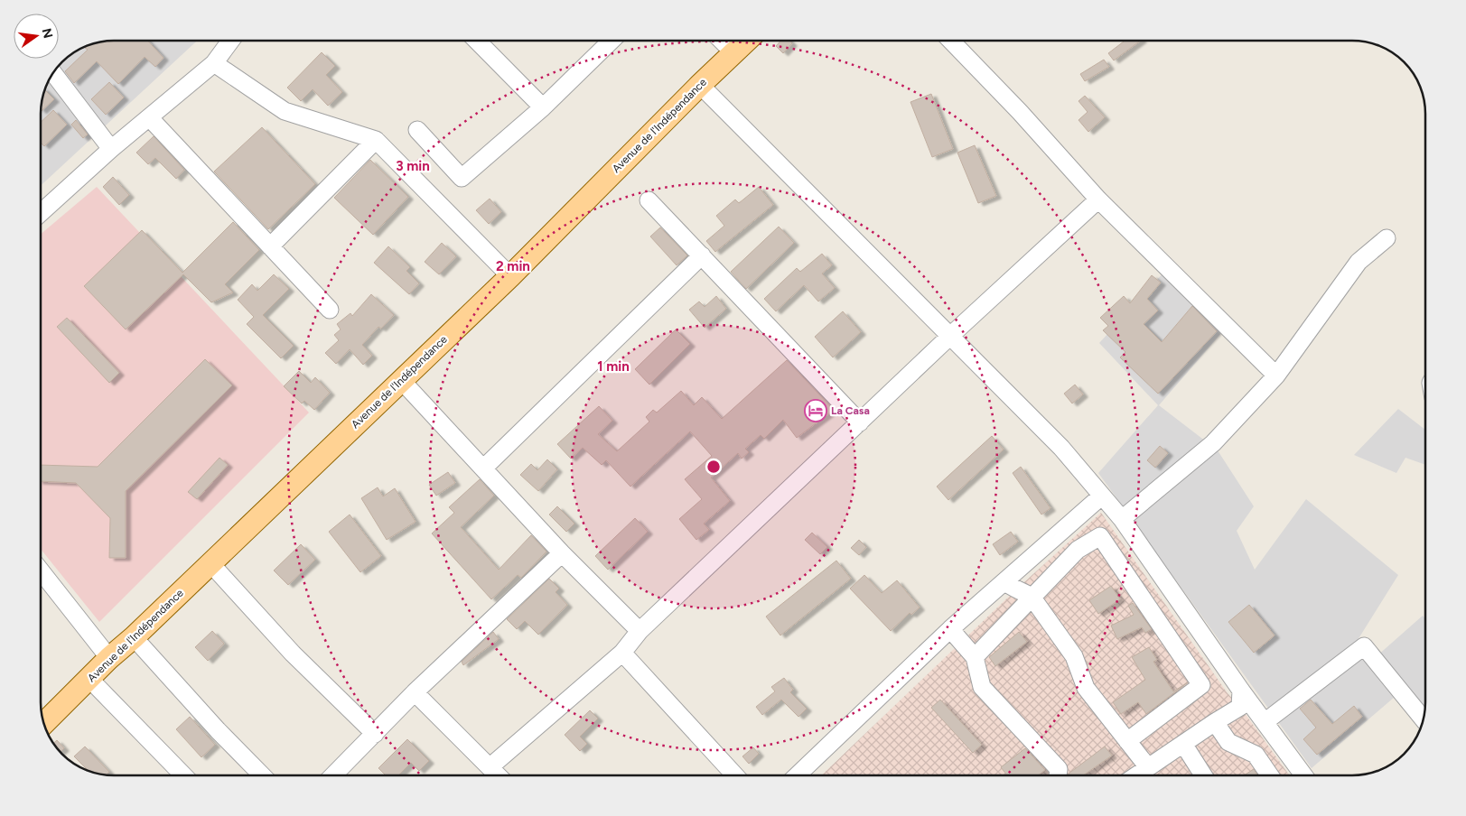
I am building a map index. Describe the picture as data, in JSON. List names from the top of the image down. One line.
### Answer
{"streets":{"main road":["Avenue de l'Indépendance"]},"places":{"hotel":["La Casa"]},"north":"right","rings":["3 min","2 min","1 min"]}
